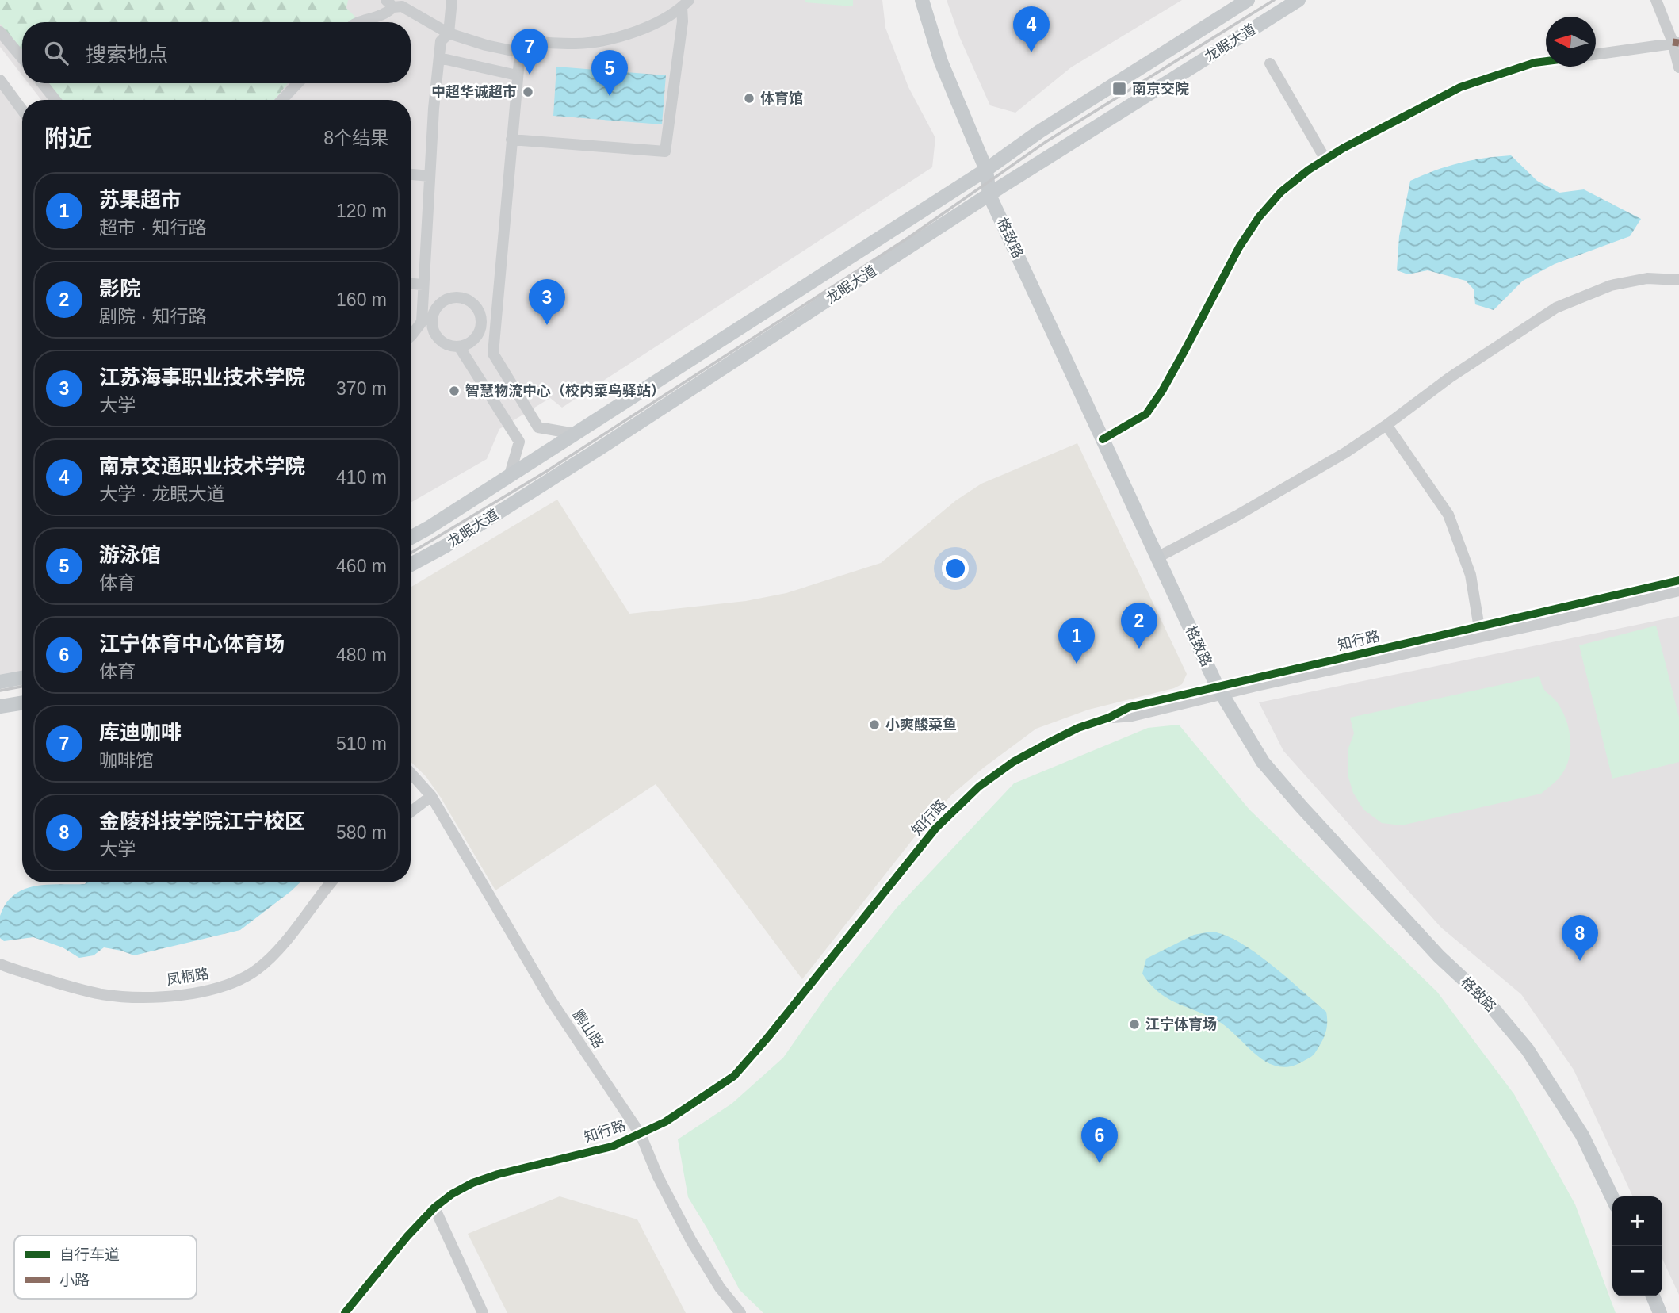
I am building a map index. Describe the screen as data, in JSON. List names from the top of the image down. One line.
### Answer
{"streets":{"main road":["龙眠大道","格致路"],"street":["知行路","凤桐路","鹏山路"]},"crossings":[["龙眠大道","格致路"],["格致路","知行路"],["知行路","鹏山路"]],"places":{"transit":["南京交院"],"other":["中超华诚超市","体育馆","智慧物流中心（校内菜鸟驿站）","小爽酸菜鱼","江宁体育场"]},"legend":["自行车道","小路"],"north":"left","page":{"pins":["4","7","5","3","2","1","8","6"],"search":"搜索地点","heading":["附近","8个结果"],"list":[{"mark":"1","name":"苏果超市","note":"超市 · 知行路","value":"120 m"},{"mark":"2","name":"影院","note":"剧院 · 知行路","value":"160 m"},{"mark":"3","name":"江苏海事职业技术学院","note":"大学","value":"370 m"},{"mark":"4","name":"南京交通职业技术学院","note":"大学 · 龙眠大道","value":"410 m"},{"mark":"5","name":"游泳馆","note":"体育","value":"460 m"},{"mark":"6","name":"江宁体育中心体育场","note":"体育","value":"480 m"},{"mark":"7","name":"库迪咖啡","note":"咖啡馆","value":"510 m"},{"mark":"8","name":"金陵科技学院江宁校区","note":"大学","value":"580 m"}],"map_buttons":["+","−"]}}
